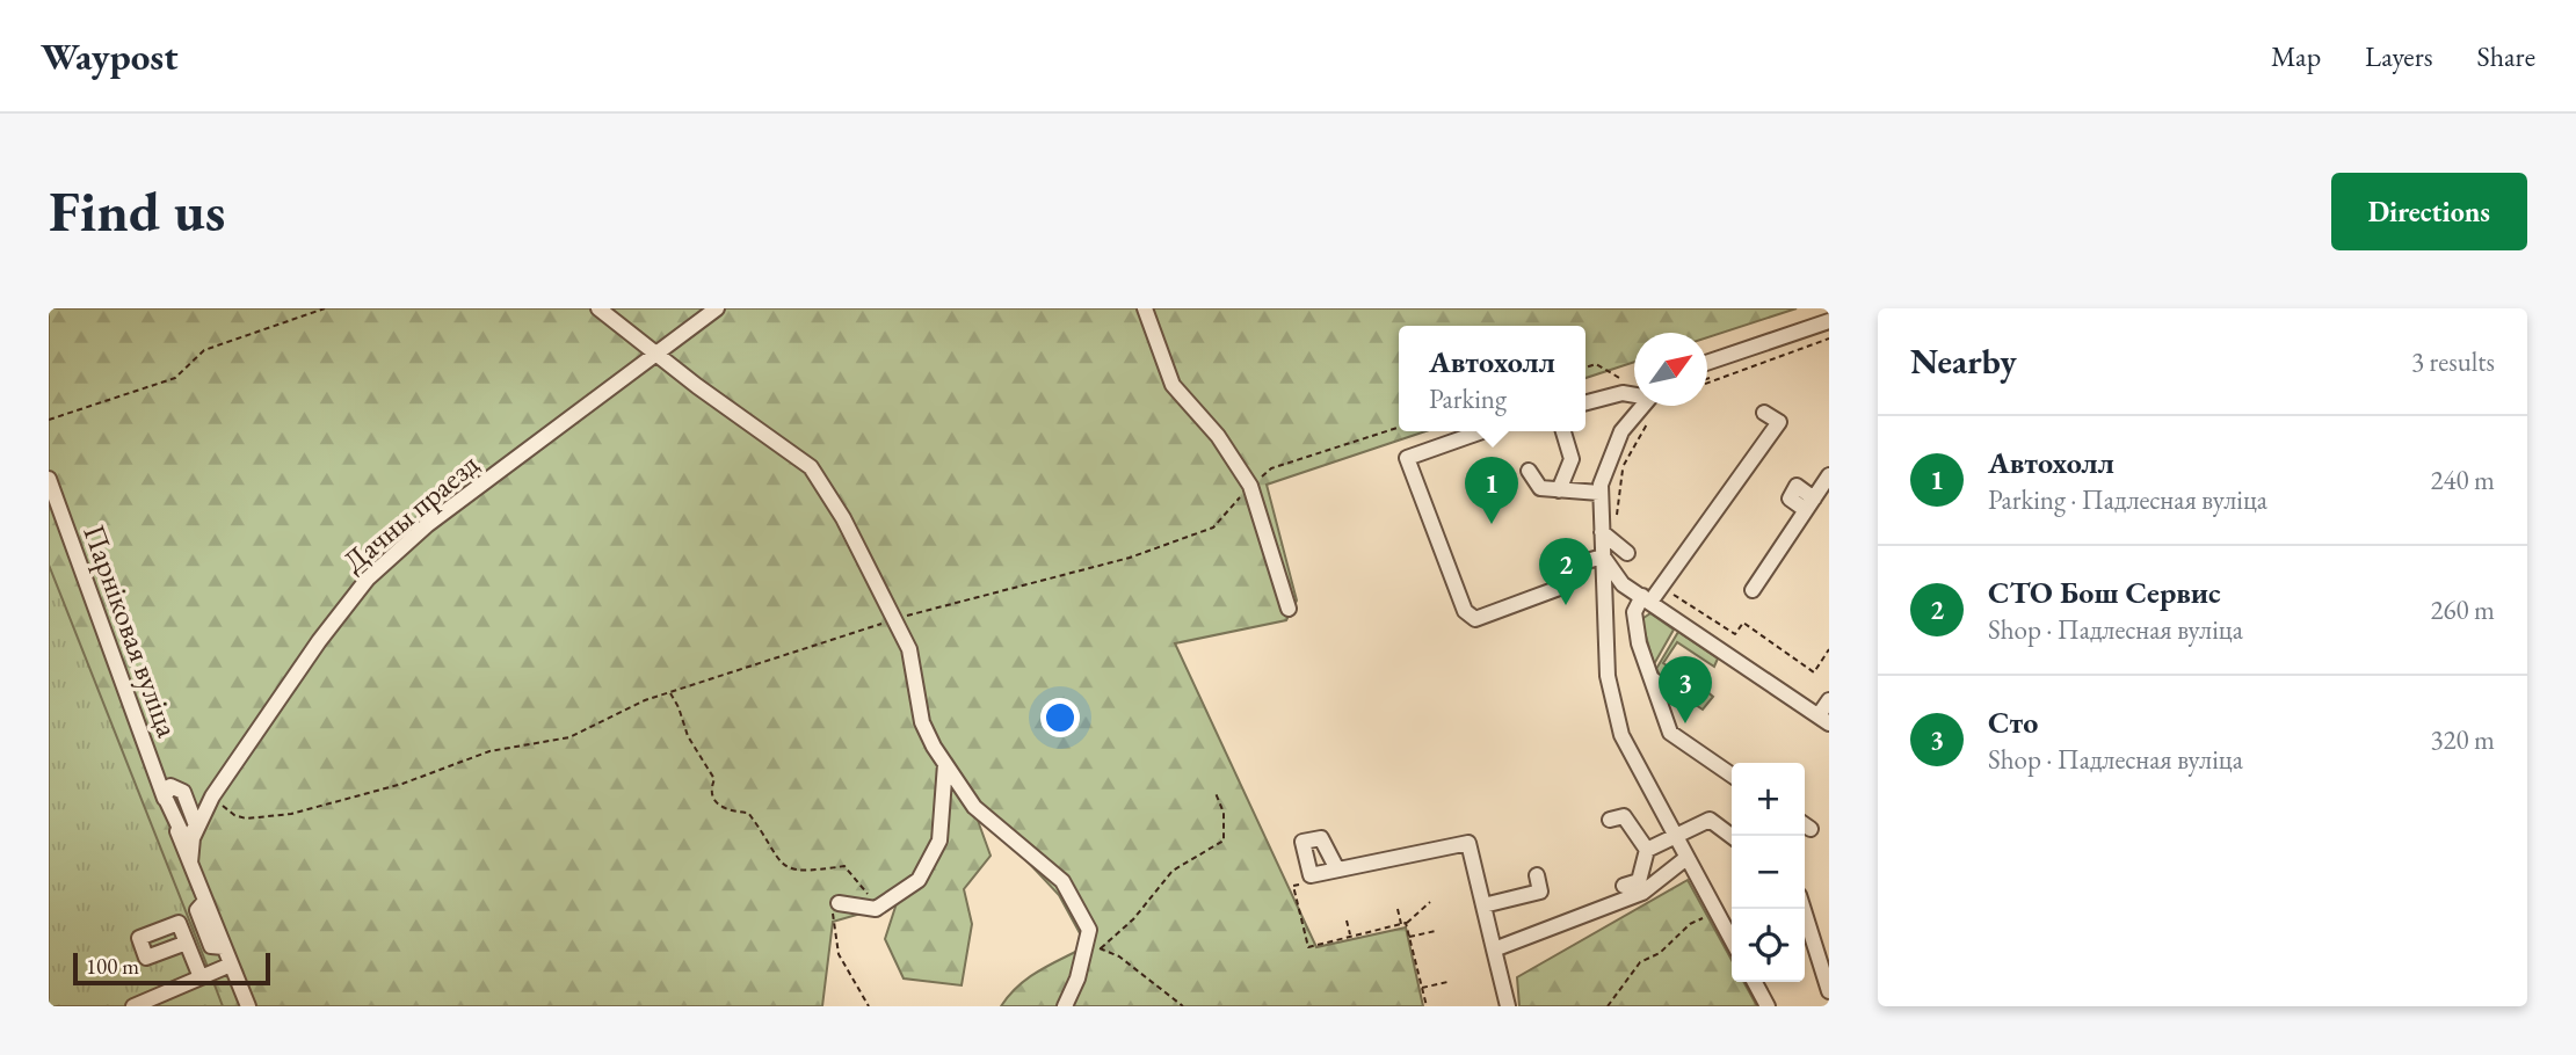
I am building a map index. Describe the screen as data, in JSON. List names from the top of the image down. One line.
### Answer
{"streets":{"street":["Дачны праезд","Парніковая вуліца"]},"scale_bar":"100 m","north":"top right","page":{"header":"Waypost","nav":["Map","Layers","Share"],"buttons":"Directions","title":"Find us","heading":["Nearby","3 results"],"popup":["Автохолл","Parking"],"list":[{"mark":"1","name":"Автохолл","note":"Parking · Падлесная вуліца","value":"240 m"},{"mark":"2","name":"СТО Бош Сервис","note":"Shop · Падлесная вуліца","value":"260 m"},{"mark":"3","name":"Сто","note":"Shop · Падлесная вуліца","value":"320 m"}],"pins":["1","2","3"],"map_buttons":["+","−"],"scale":"100 m"}}
